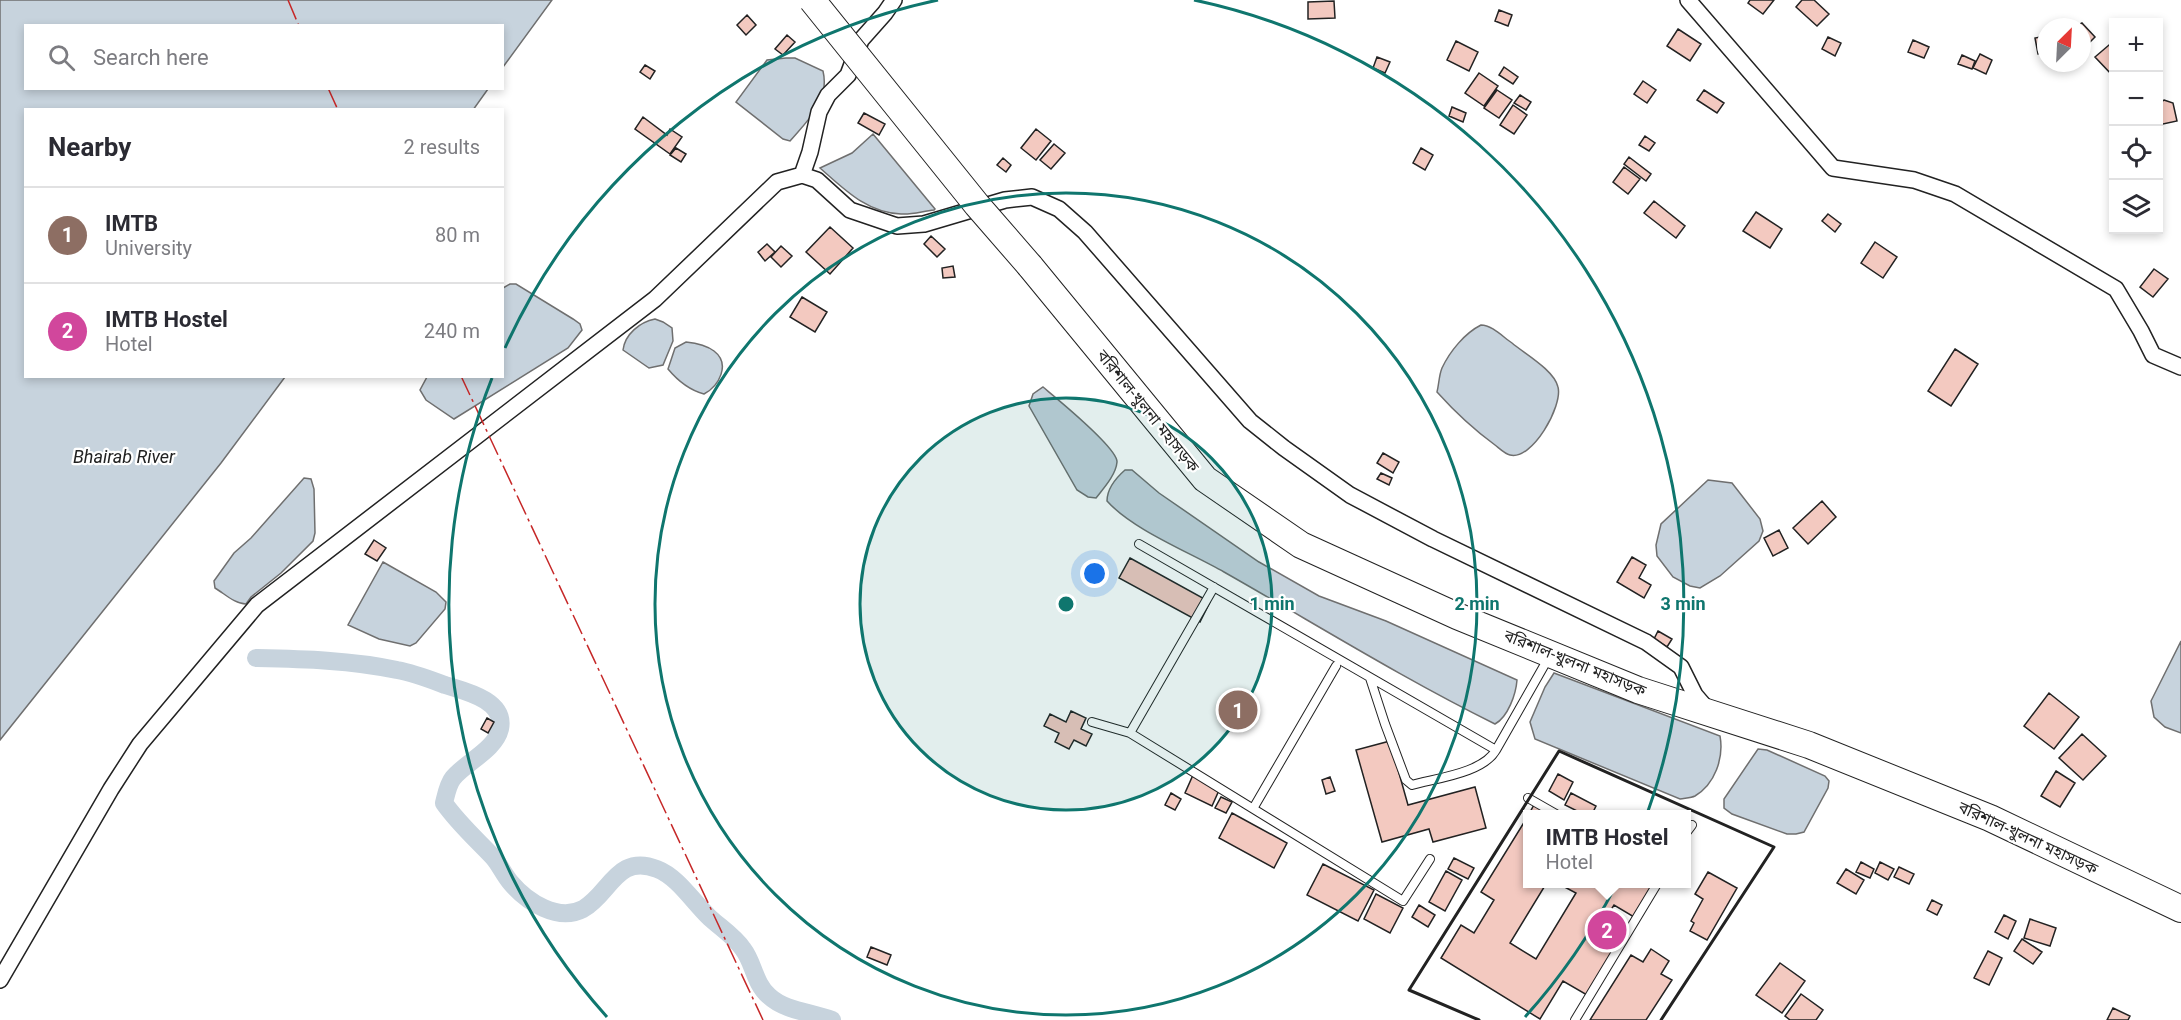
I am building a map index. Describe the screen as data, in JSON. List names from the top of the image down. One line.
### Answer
{"streets":{"highway":["বরিশাল-খুলনা মহাসড়ক"]},"water":["Bhairab River"],"north":"top right","page":{"map_buttons":["+","−"],"search":"Search here","heading":["Nearby","2 results"],"list":[{"mark":"1","name":"IMTB","note":"University","value":"80 m"},{"mark":"2","name":"IMTB Hostel","note":"Hotel","value":"240 m"}],"pins":["1","2"],"popup":["IMTB Hostel","Hotel"]},"rings":["1 min","2 min","3 min"]}
